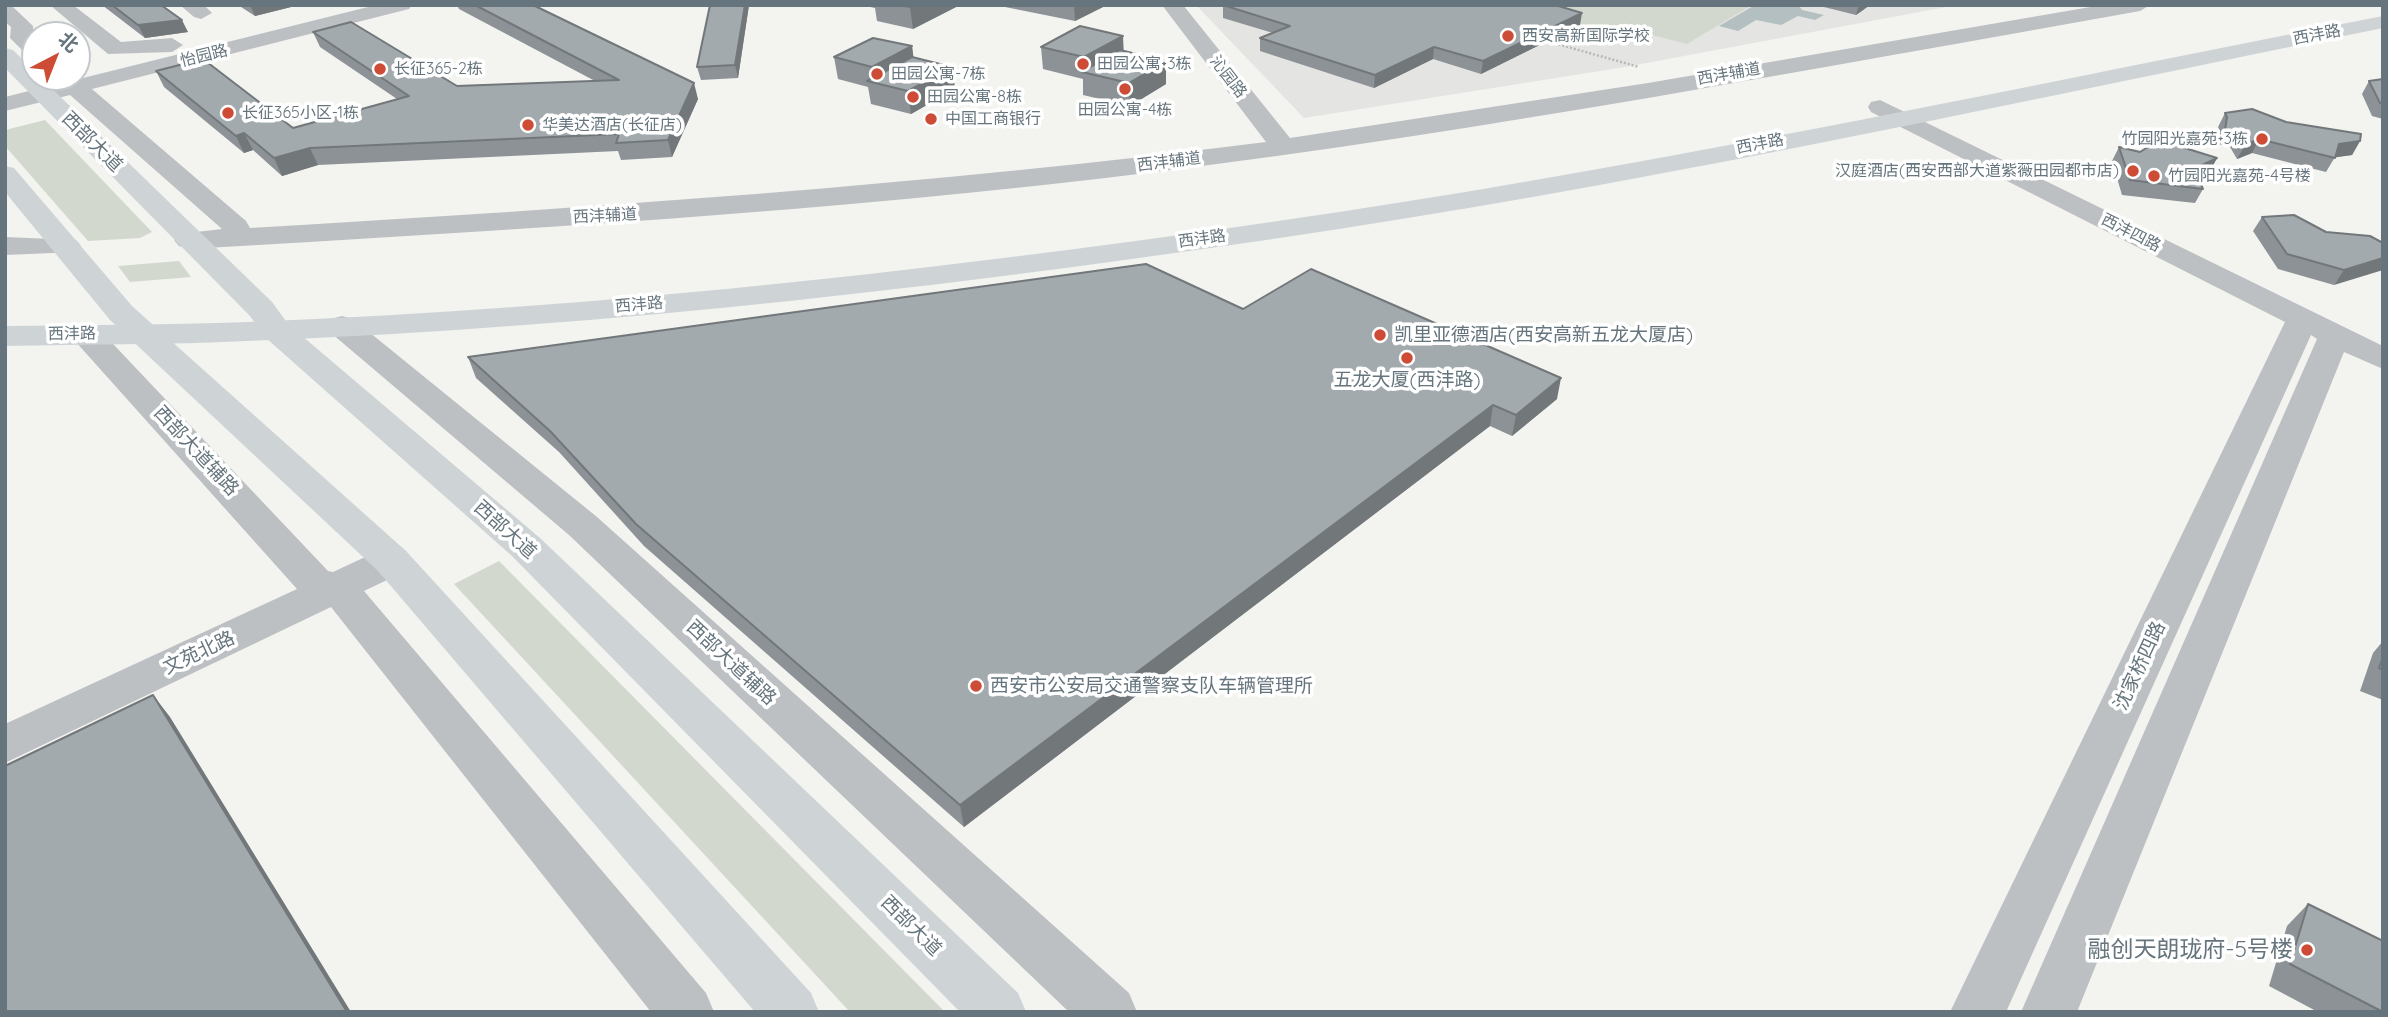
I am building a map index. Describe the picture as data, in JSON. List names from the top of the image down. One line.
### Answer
{"streets":{"main road":["西沣路","西部大道"],"street":["怡园路","西沣辅道","沁园路","西沣四路","西部大道辅路","文苑北路","沈家桥四路"]},"crossings":[["西沣路","西部大道"],["西沣路","西沣四路"],["西沣路","西部大道辅路"],["西沣辅道","沁园路"],["西沣辅道","西部大道"],["西沣四路","沈家桥四路"],["西部大道辅路","文苑北路"]],"places":["西安高新国际学校","田园公寓-3栋","长征365-2栋","田园公寓-7栋","田园公寓-4栋","田园公寓-8栋","长征365小区-1栋","中国工商银行","华美达酒店(长征店)","竹园阳光嘉苑-3栋","汉庭酒店(西安西部大道紫薇田园都市店)","竹园阳光嘉苑-4号楼","凯里亚德酒店(西安高新五龙大厦店)","五龙大厦(西沣路)","西安市公安局交通警察支队车辆管理所","融创天朗珑府-5号楼"],"north":"top right"}
